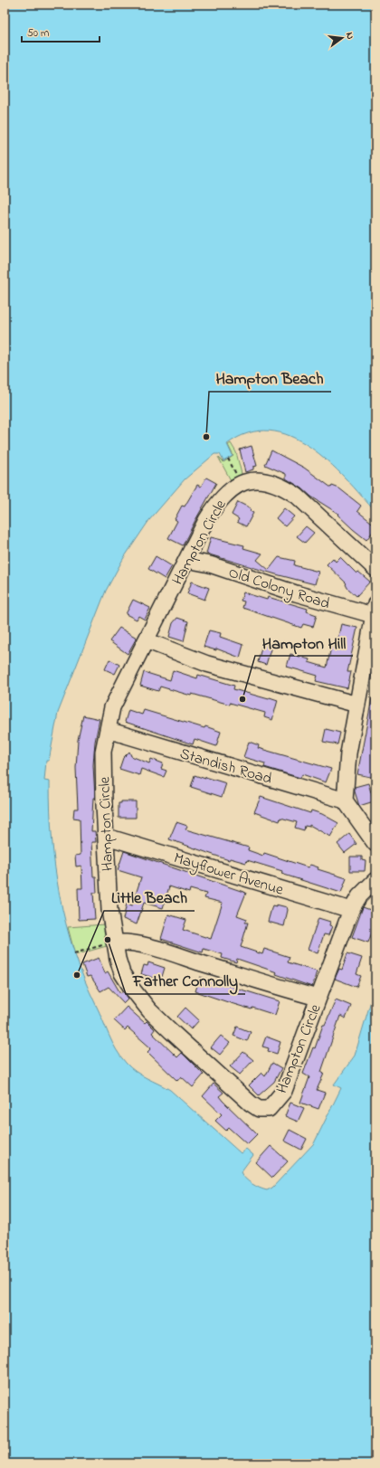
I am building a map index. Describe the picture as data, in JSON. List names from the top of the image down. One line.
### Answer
{"streets":{"street":["Hampton Circle","Old Colony Road","Standish Road","Mayflower Avenue"]},"crossings":[["Hampton Circle","Old Colony Road"],["Hampton Circle","Standish Road"],["Hampton Circle","Mayflower Avenue"]],"places":["Hampton Beach","Hampton Hill","Father Connolly","Little Beach"],"scale_bar":"50 m","north":"right"}
